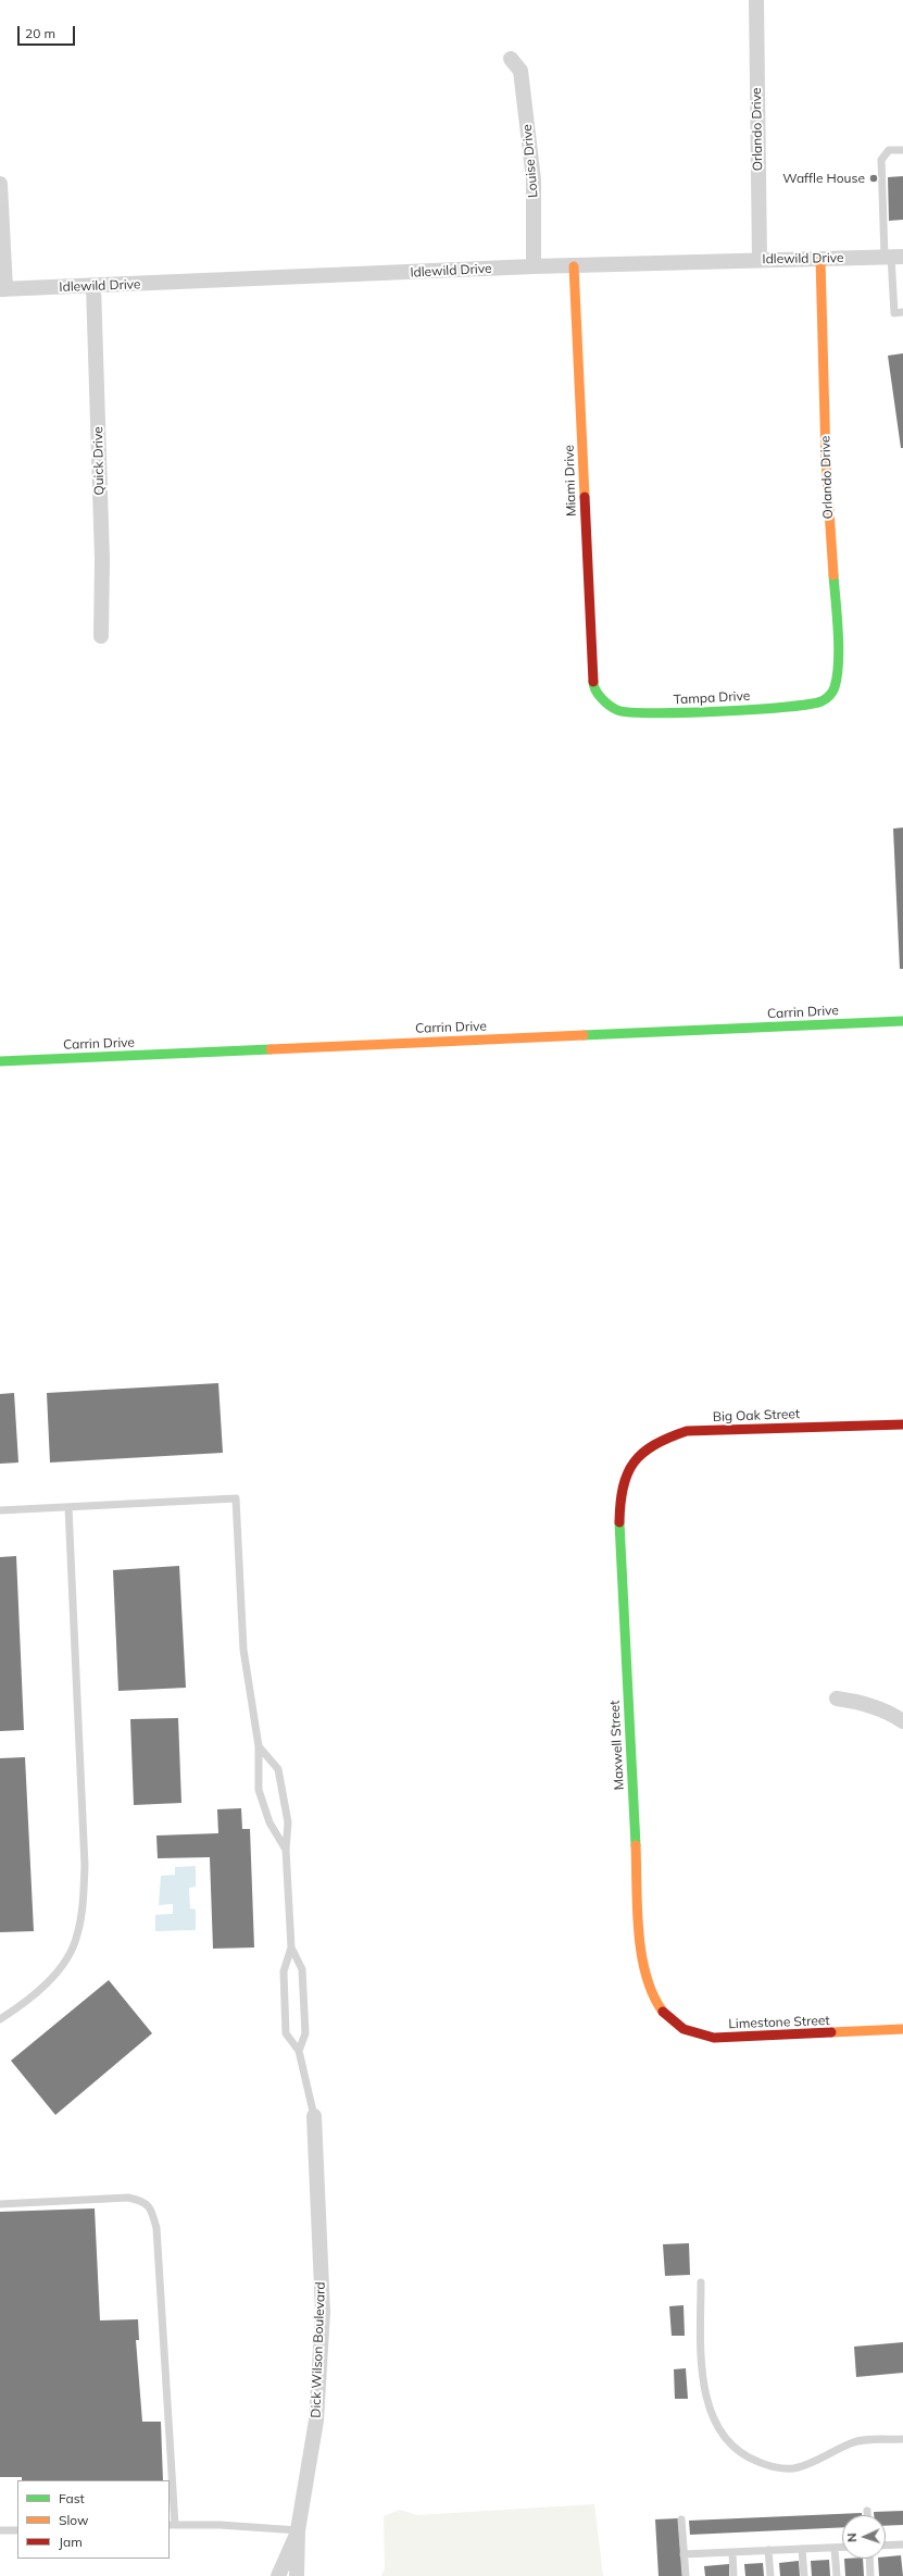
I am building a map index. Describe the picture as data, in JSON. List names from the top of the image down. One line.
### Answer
{"streets":{"street":["Orlando Drive","Louise Drive","Idlewild Drive","Quick Drive","Miami Drive","Tampa Drive","Carrin Drive","Big Oak Street","Maxwell Street","Limestone Street","Dick Wilson Boulevard"]},"crossings":[["Orlando Drive","Idlewild Drive"],["Orlando Drive","Tampa Drive"],["Louise Drive","Idlewild Drive"],["Idlewild Drive","Quick Drive"],["Idlewild Drive","Miami Drive"],["Miami Drive","Tampa Drive"],["Big Oak Street","Maxwell Street"],["Maxwell Street","Limestone Street"]],"places":["Waffle House"],"legend":["Fast","Slow","Jam"],"scale_bar":"20 m","north":"left"}
